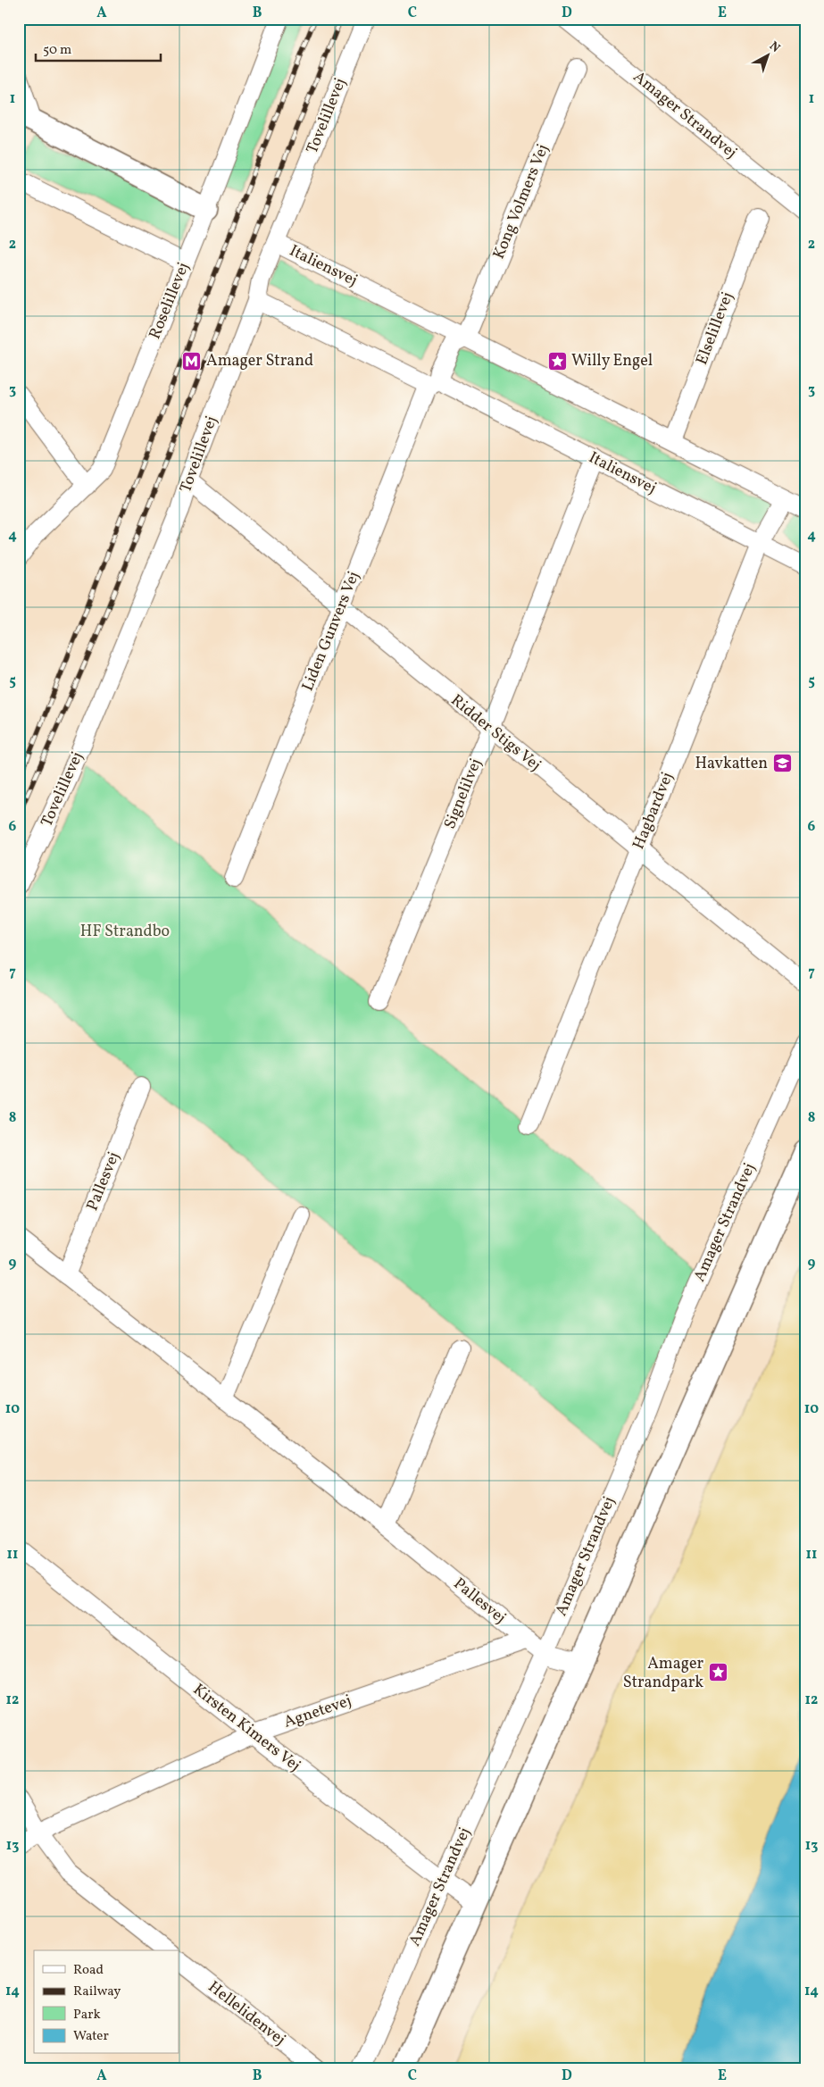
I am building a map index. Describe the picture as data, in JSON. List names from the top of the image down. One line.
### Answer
{"streets":{"street":["Amager Strandvej","Tovelillevej","Kong Volmers Vej","Italiensvej","Roselillevej","Elselillevej","Liden Gunvers Vej","Ridder Stigs Vej","Signelilvej","Hagbardvej","Pallesvej","Agnetevej","Kirsten Kimers Vej","Hellelidenvej"]},"crossings":[["Amager Strandvej","Pallesvej"],["Amager Strandvej","Kirsten Kimers Vej"],["Tovelillevej","Italiensvej"],["Tovelillevej","Ridder Stigs Vej"],["Kong Volmers Vej","Italiensvej"],["Italiensvej","Elselillevej"],["Italiensvej","Liden Gunvers Vej"],["Italiensvej","Signelilvej"],["Italiensvej","Hagbardvej"],["Liden Gunvers Vej","Ridder Stigs Vej"],["Ridder Stigs Vej","Signelilvej"],["Ridder Stigs Vej","Hagbardvej"],["Pallesvej","Agnetevej"],["Agnetevej","Kirsten Kimers Vej"]],"parks":["HF Strandbo"],"places":{"metro station":["Amager Strand"],"place":["Willy Engel","Amager Strandpark"],"school or university":["Havkatten"]},"legend":["Road","Railway","Park","Water"],"scale_bar":"50 m","north":"top right","grid":{"columns":["A","B","C","D","E"],"rows":["1","2","3","4","5","6","7","8","9","10","11","12","13","14"]}}
